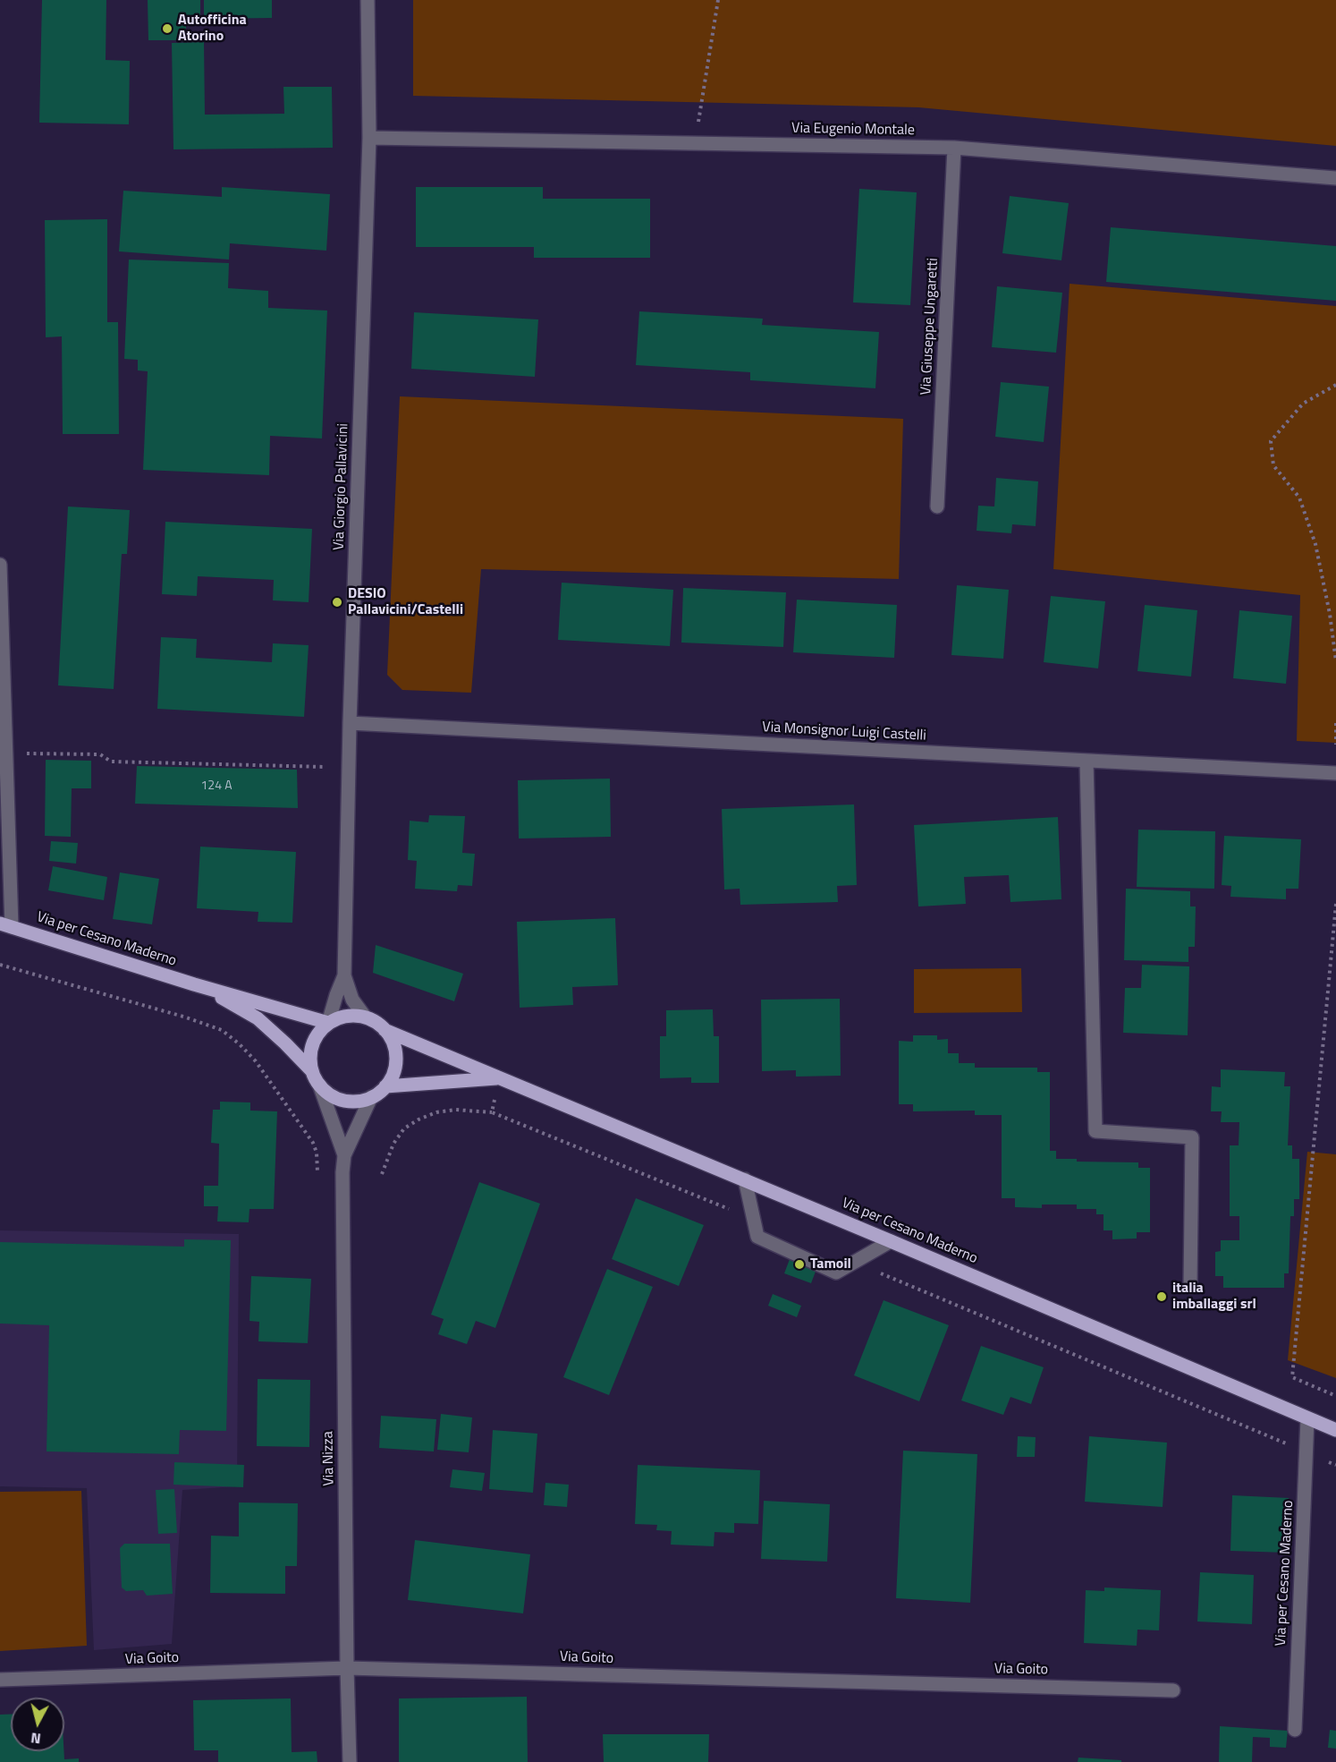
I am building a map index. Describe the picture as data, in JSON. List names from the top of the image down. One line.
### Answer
{"streets":{"main road":["Via per Cesano Maderno"],"street":["Via Eugenio Montale","Via Giuseppe Ungaretti","Via Giorgio Pallavicini","Via Monsignor Luigi Castelli","Via Nizza","Via Goito"]},"crossings":[["Via Eugenio Montale","Via Giuseppe Ungaretti"],["Via Eugenio Montale","Via Giorgio Pallavicini"],["Via Giorgio Pallavicini","Via Monsignor Luigi Castelli"],["Via Giorgio Pallavicini","Via per Cesano Maderno"],["Via Giorgio Pallavicini","Via Nizza"],["Via per Cesano Maderno","Via Nizza"],["Via Nizza","Via Goito"]],"places":["Autofficina Atorino","DESIO Pallavicini/Castelli","Tamoil","italia imballaggi srl"],"house_numbers":["124 A"],"north":"bottom"}
